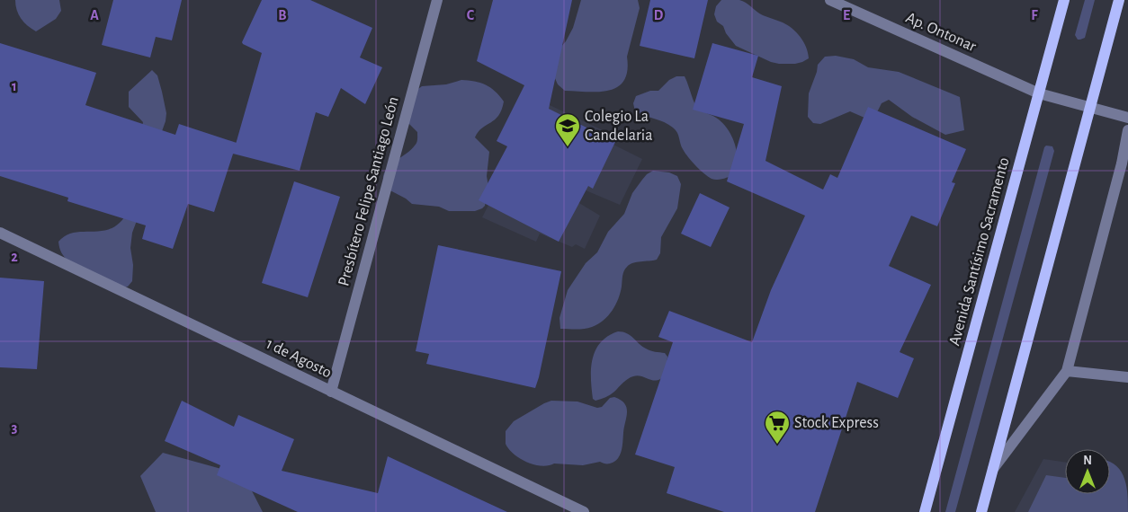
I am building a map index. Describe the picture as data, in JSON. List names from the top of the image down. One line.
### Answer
{"streets":{"main road":["Avenida Santísimo Sacramento"],"street":["Ap. Ontonar","Presbítero Felipe Santiago León","1 de Agosto"]},"crossings":[["Ap. Ontonar","Avenida Santísimo Sacramento"],["Presbítero Felipe Santiago León","1 de Agosto"]],"places":{"school or university":["Colegio La Candelaria"],"supermarket":["Stock Express"]},"north":"top","grid":{"columns":["A","B","C","D","E","F"],"rows":["1","2","3"]}}
